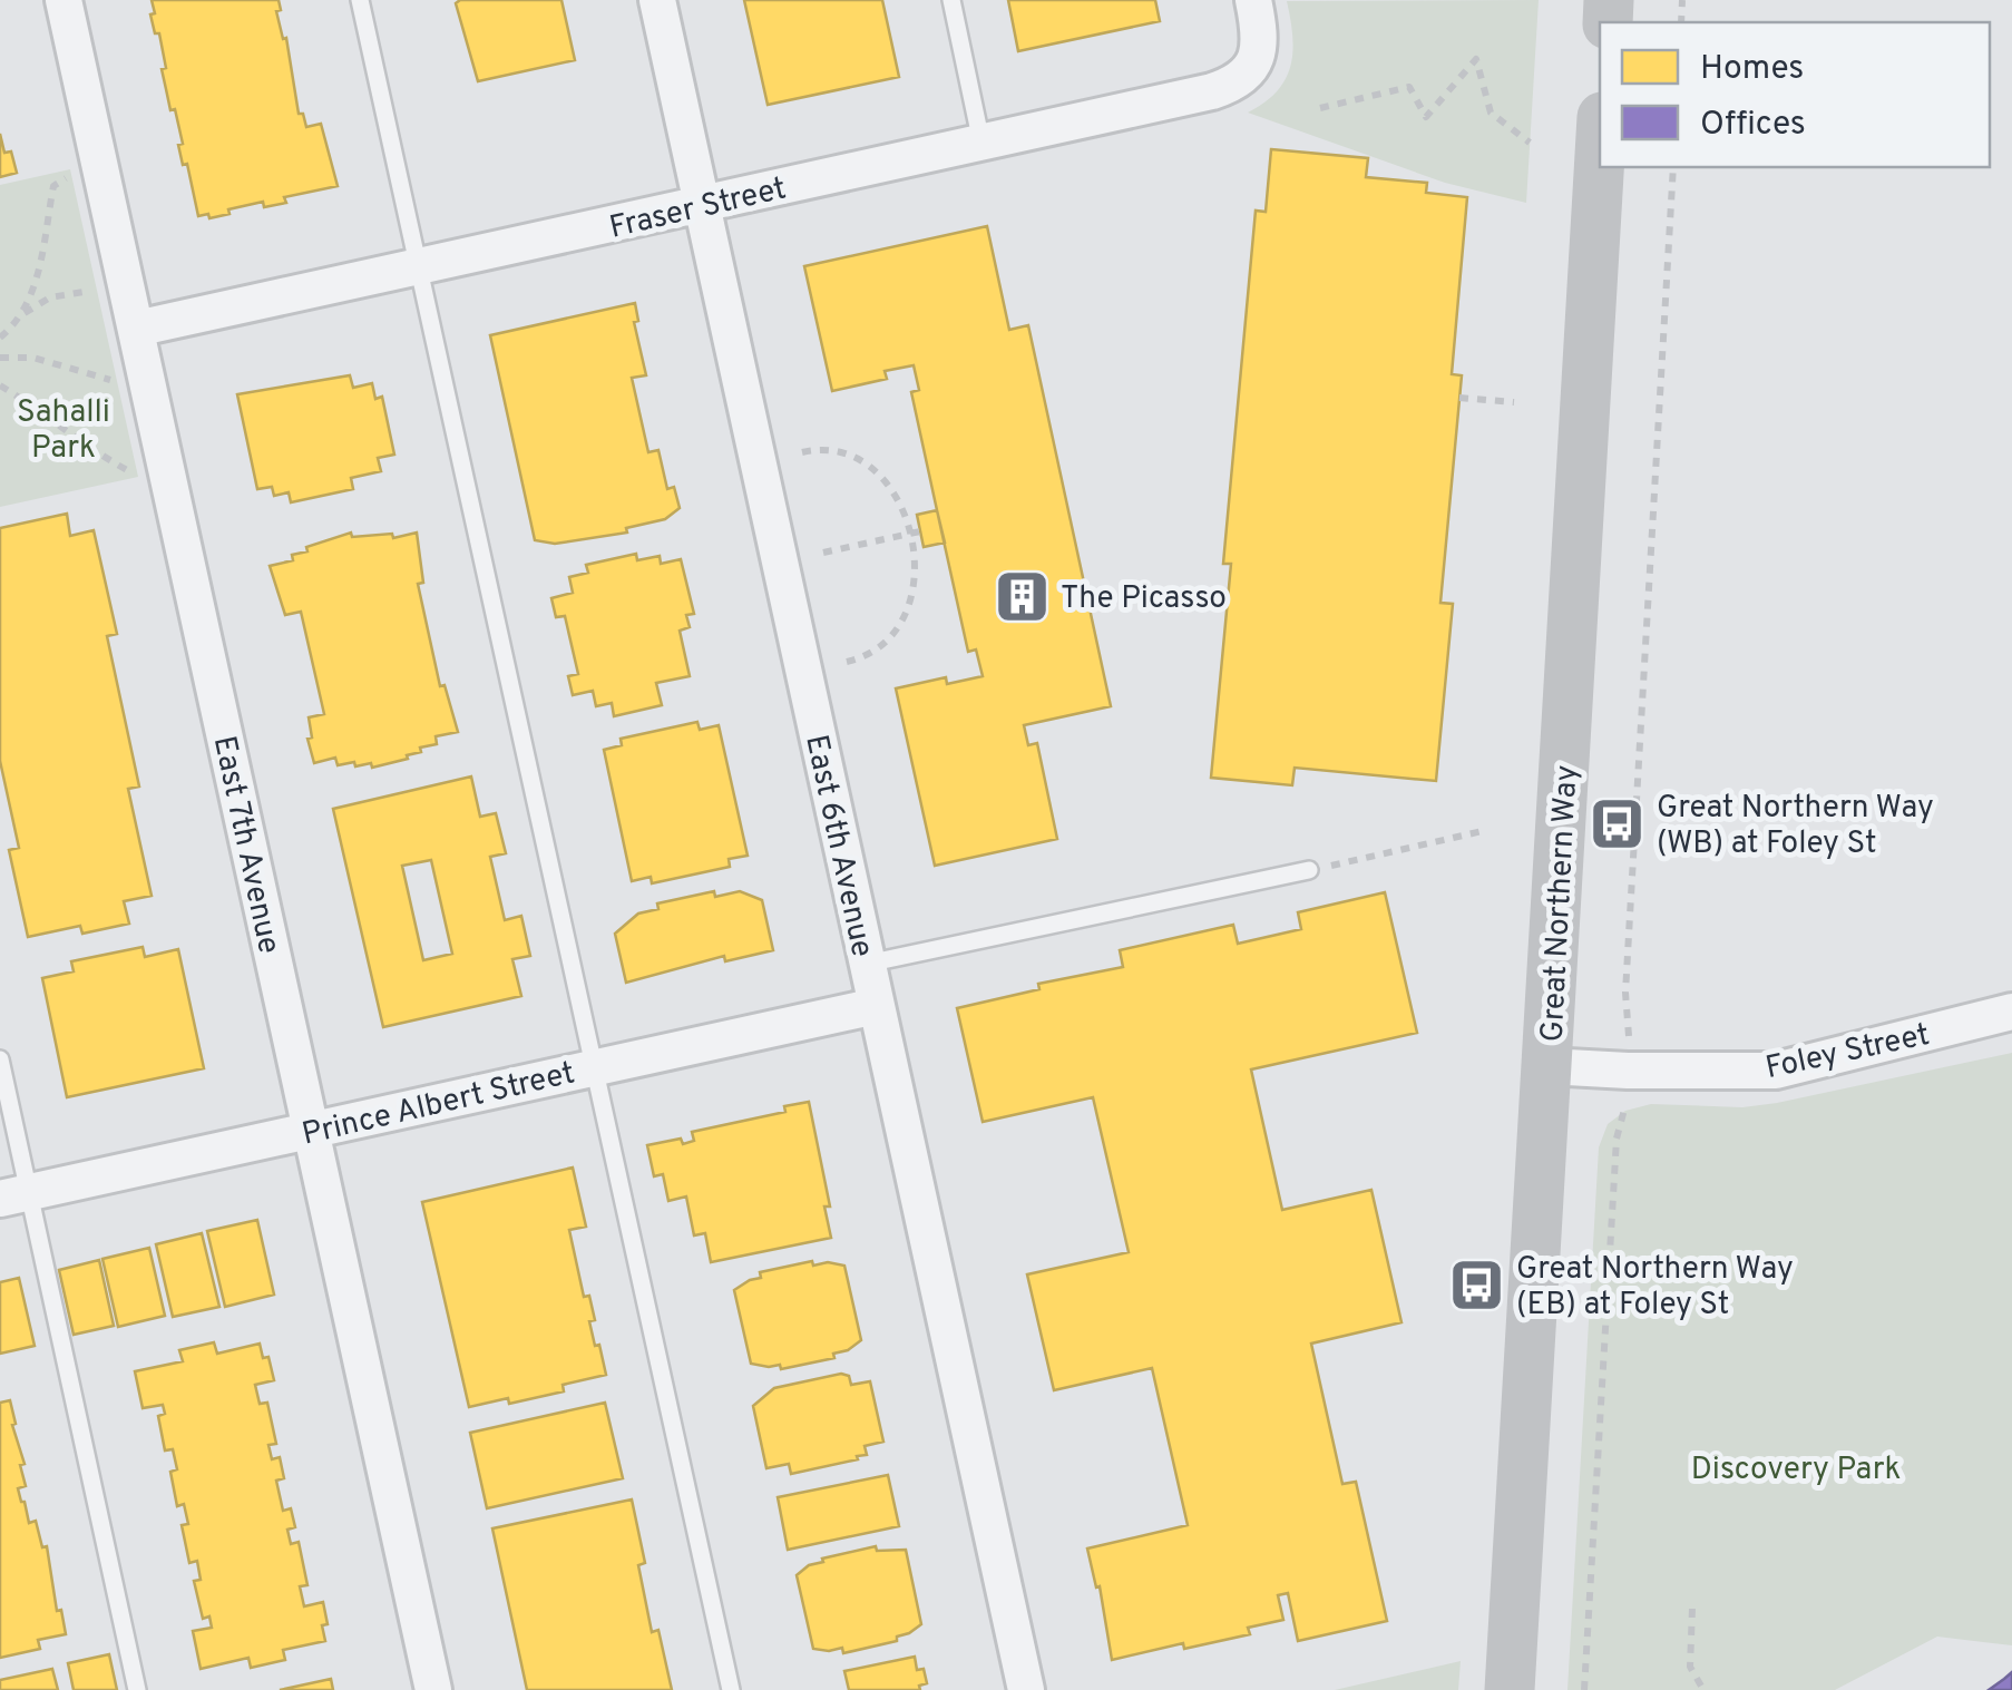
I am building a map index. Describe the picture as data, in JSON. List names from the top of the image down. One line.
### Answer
{"streets":{"main road":["Great Northern Way"],"street":["Fraser Street","East 7th Avenue","East 6th Avenue","Foley Street","Prince Albert Street"]},"crossings":[["Fraser Street","East 7th Avenue"],["Fraser Street","East 6th Avenue"],["East 7th Avenue","Prince Albert Street"],["East 6th Avenue","Prince Albert Street"],["Great Northern Way","Foley Street"]],"parks":["Sahalli Park","Discovery Park"],"places":{"building":["The Picasso"],"bus stop":["Great Northern Way (WB) at Foley St","Great Northern Way (EB) at Foley St"]},"legend":["Homes","Offices"]}
